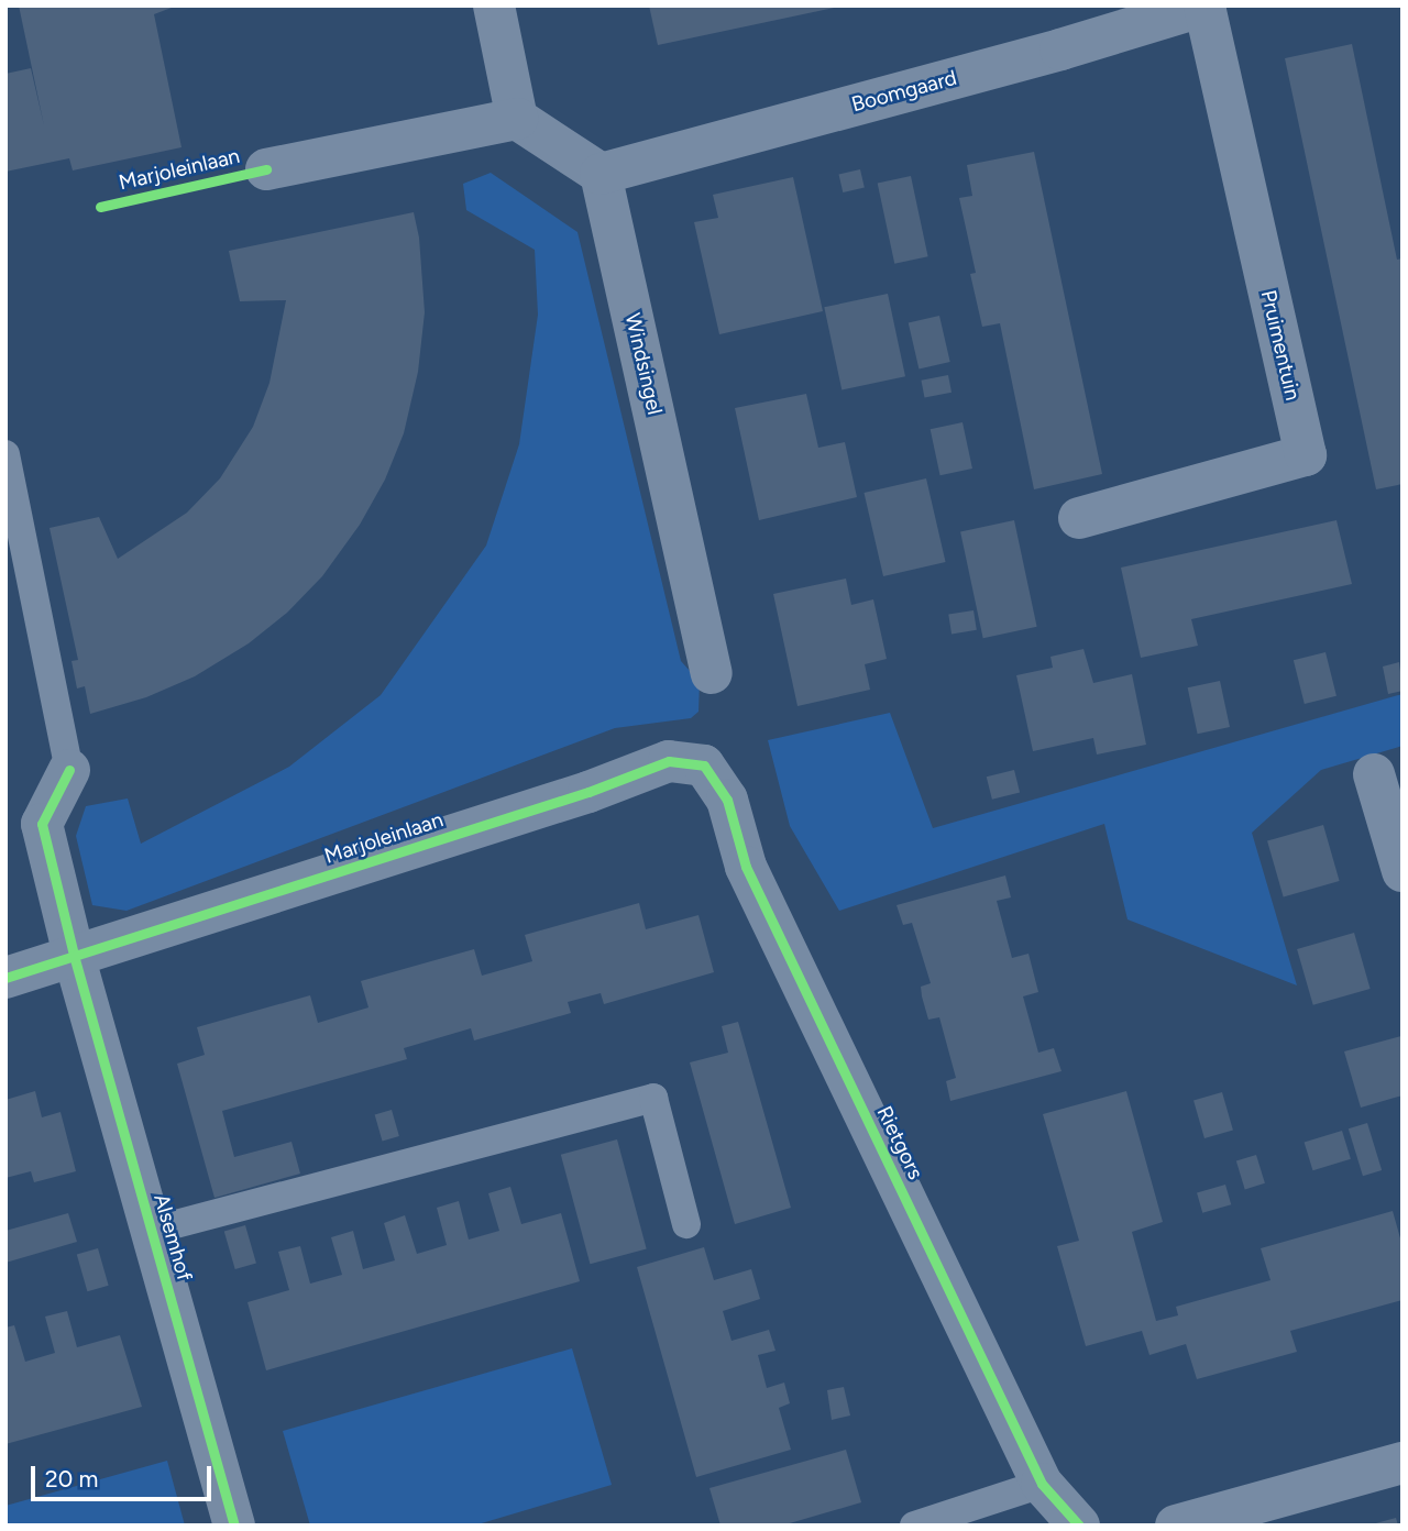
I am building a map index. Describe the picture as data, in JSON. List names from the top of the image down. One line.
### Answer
{"streets":{"street":["Boomgaard","Marjoleinlaan","Pruimentuin","Windsingel","Rietgors","Alsemhof"]},"crossings":[["Boomgaard","Pruimentuin"],["Boomgaard","Windsingel"],["Marjoleinlaan","Rietgors"],["Marjoleinlaan","Alsemhof"]],"scale_bar":"20 m"}
